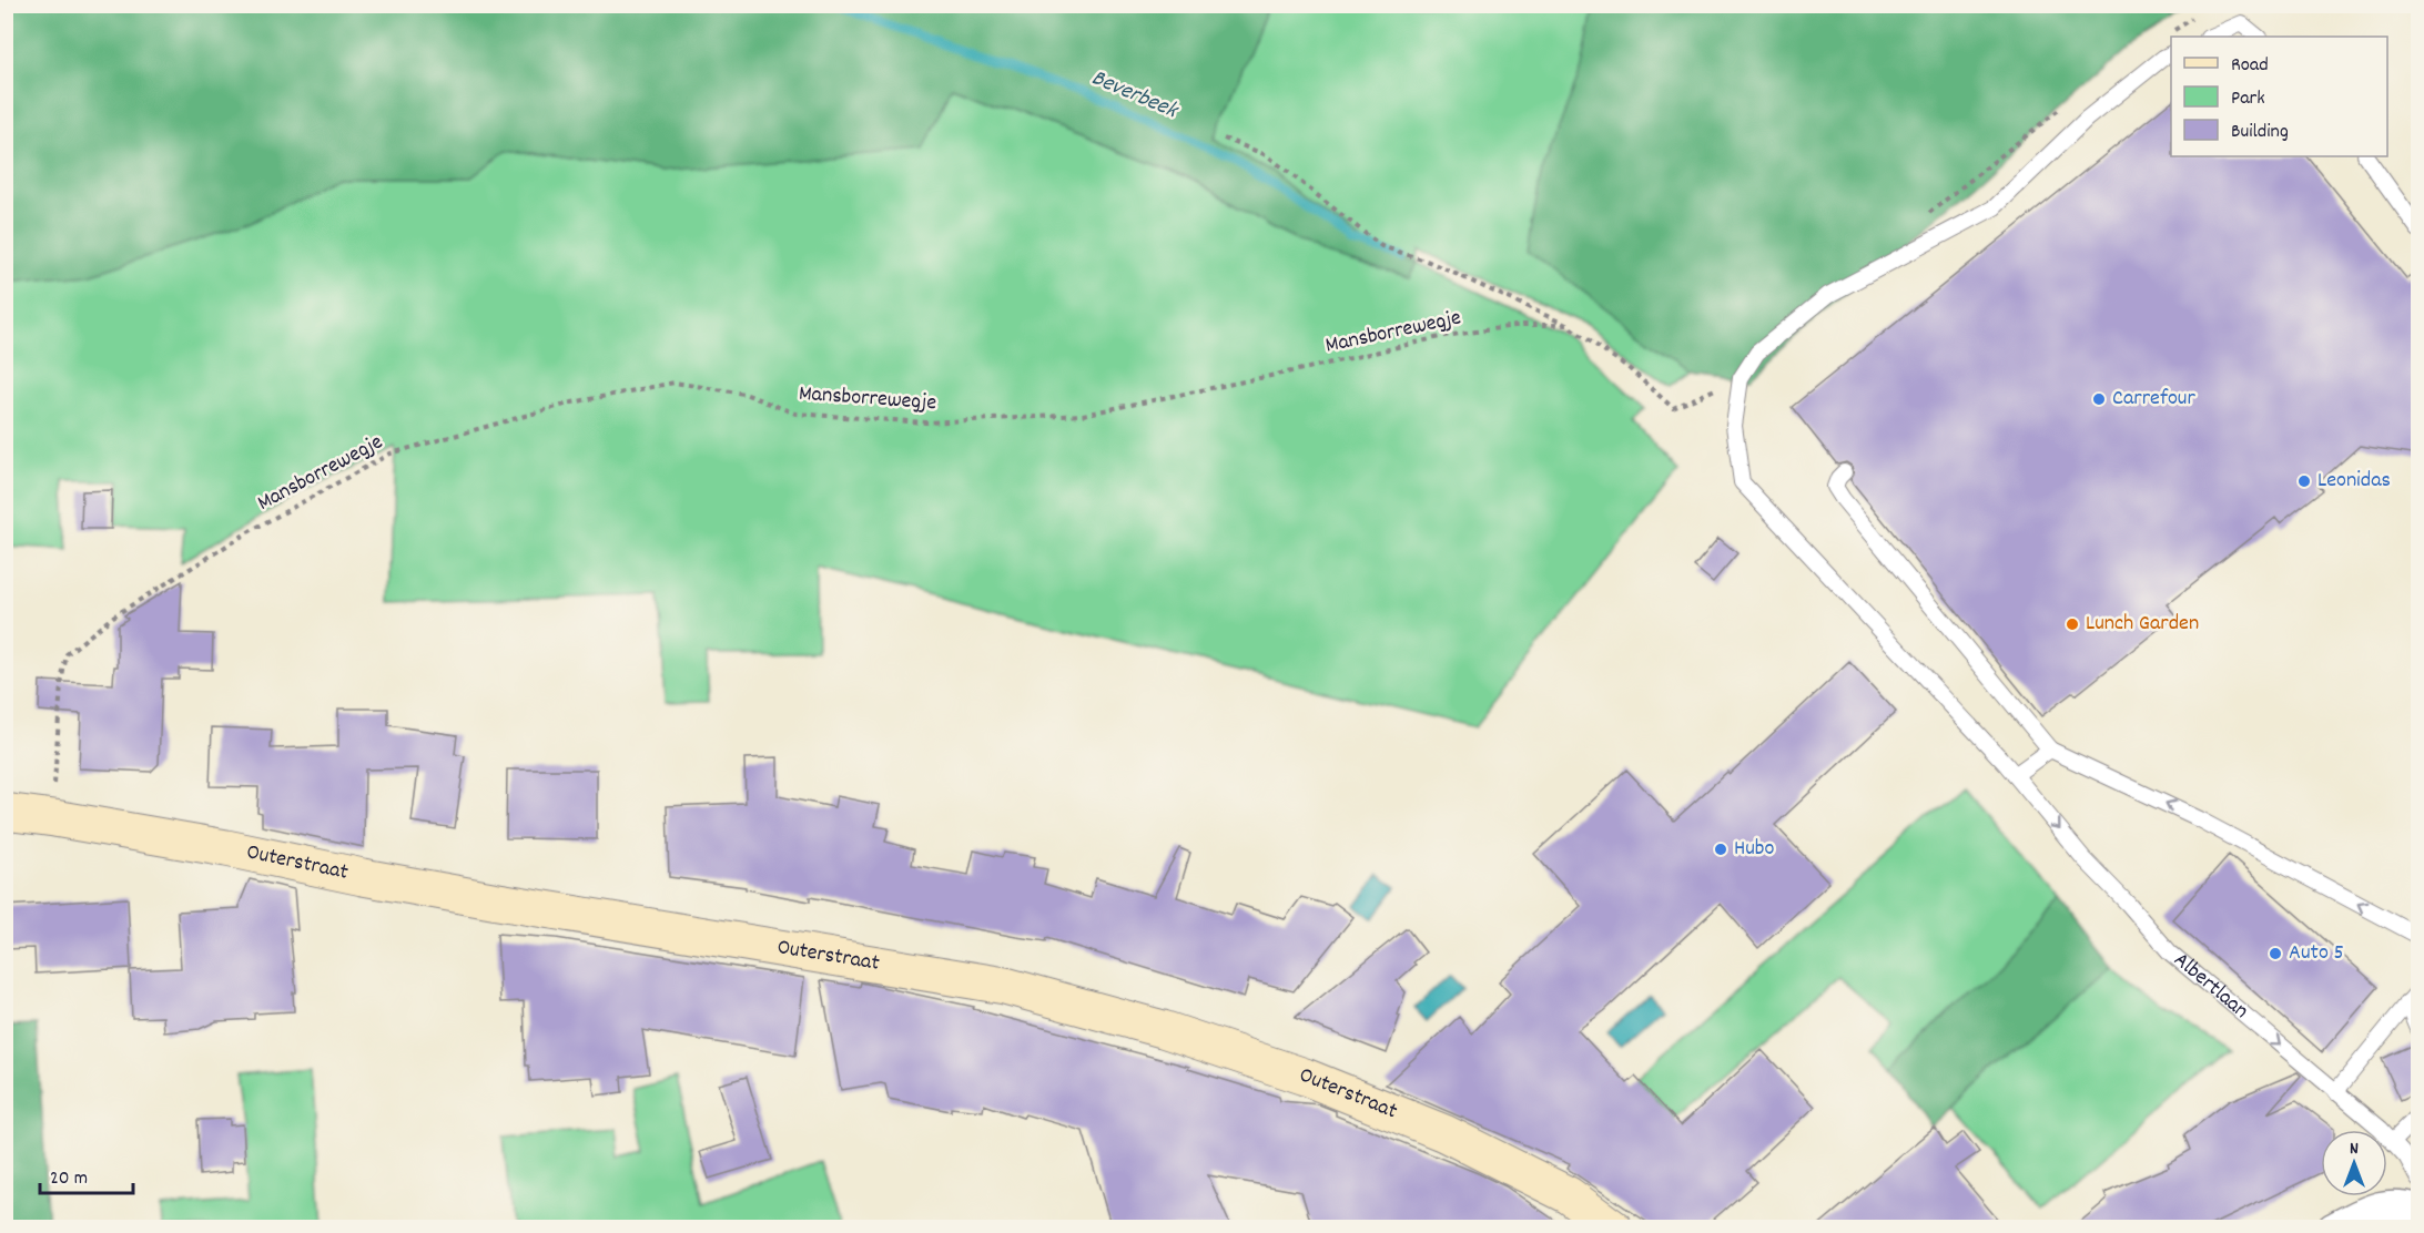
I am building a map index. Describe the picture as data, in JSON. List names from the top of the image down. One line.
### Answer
{"streets":{"street":["Outerstraat"],"lane":["Albertlaan"],"path":["Mansborrewegje"]},"crossings":[["Mansborrewegje","Outerstraat"]],"water":["Beverbeek"],"places":["Carrefour","Leonidas","Lunch Garden","Hubo","Auto 5"],"legend":["Road","Park","Building"],"scale_bar":"20 m","north":"top"}
